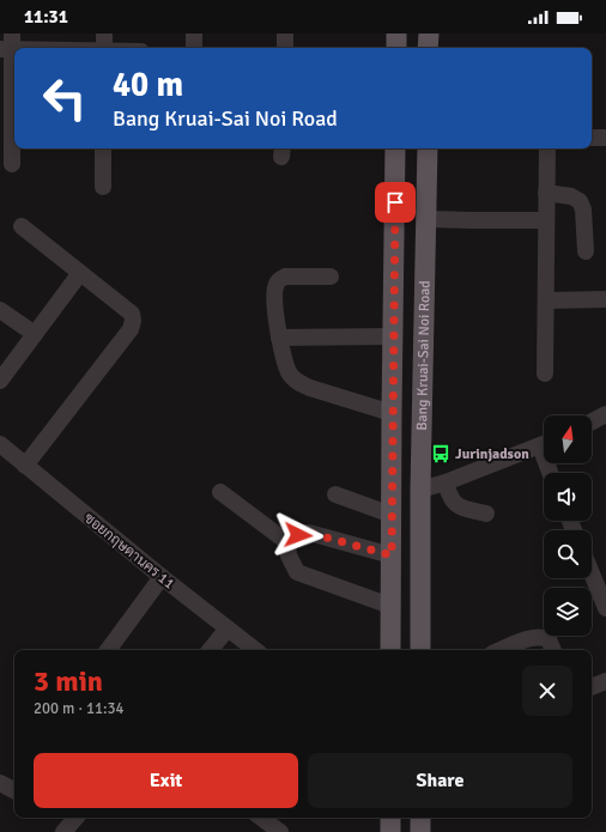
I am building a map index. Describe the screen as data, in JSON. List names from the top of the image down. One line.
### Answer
{"streets":{"main road":["Bang Kruai-Sai Noi Road"],"street":["ซอยกฤษดานคร 11"]},"places":{"bus stop":["Jurinjadson"]},"north":"top","page":{"status":"11:31","turn":["40 m","Bang Kruai-Sai Noi Road"],"heading":["3 min","200 m · 11:34"],"buttons":["Exit","Share"]}}
